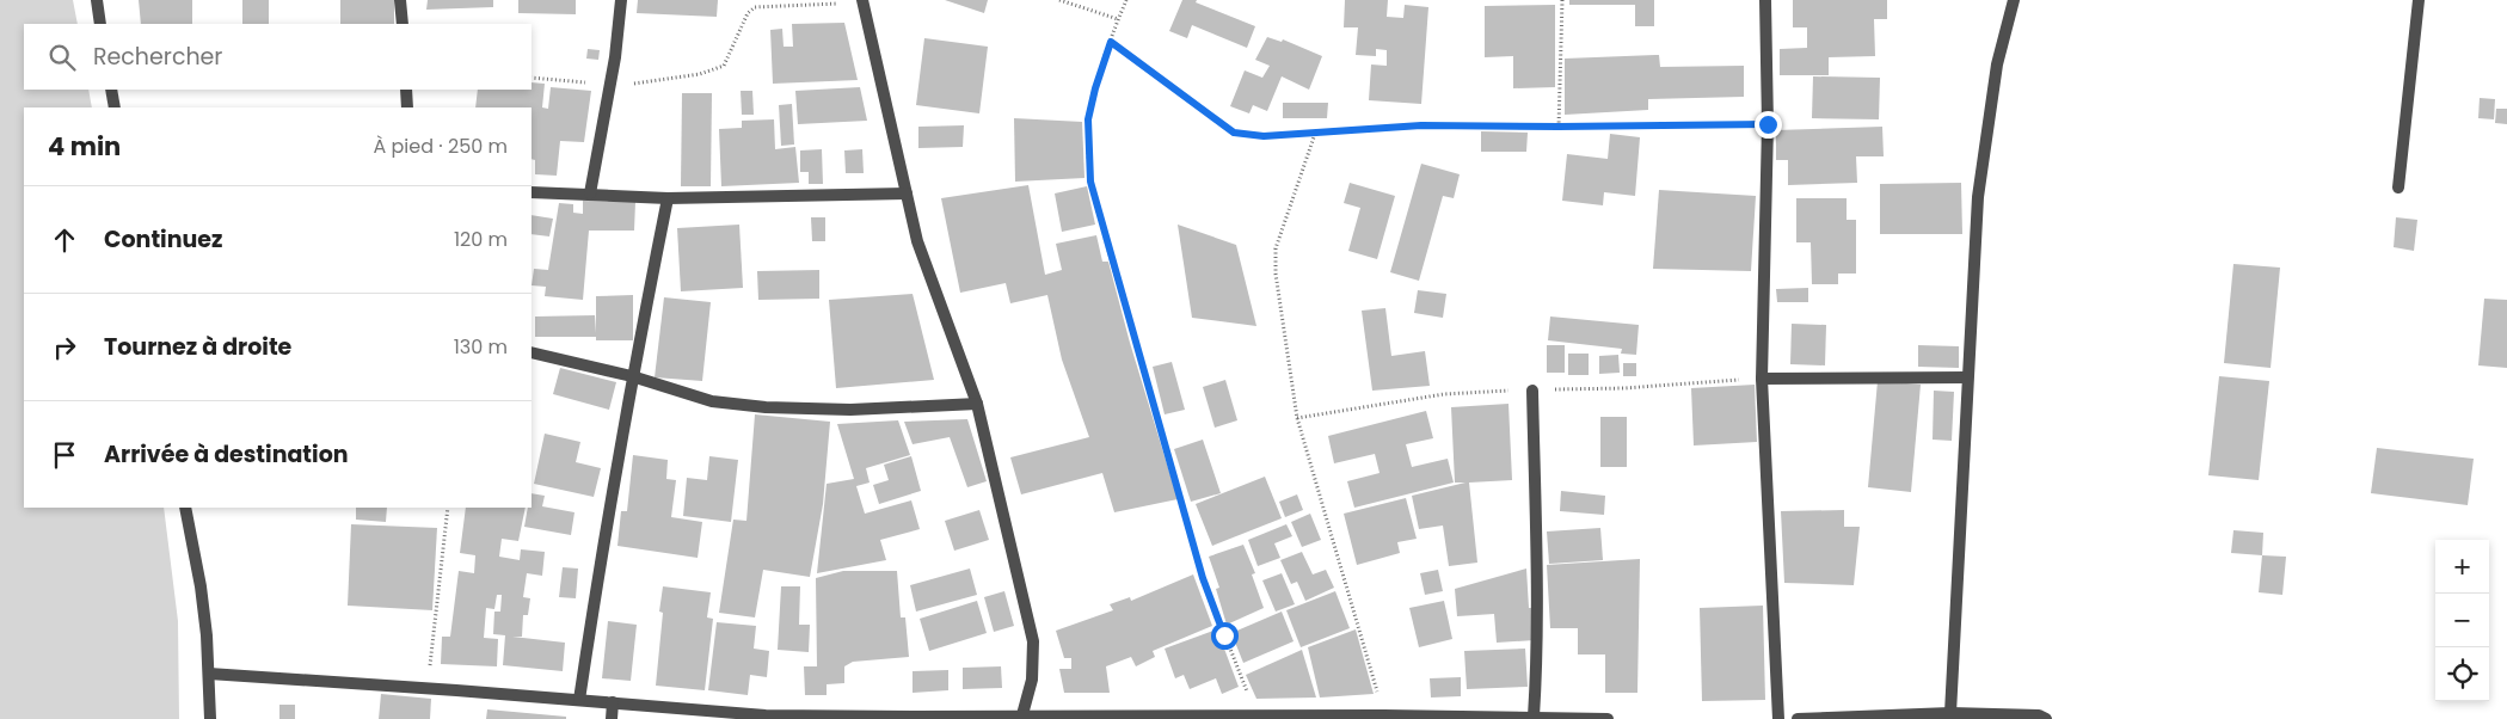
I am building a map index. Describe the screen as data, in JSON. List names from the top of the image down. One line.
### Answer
{"page":{"search":"Rechercher","heading":["4 min","À pied · 250 m"],"list":[["Continuez","120 m"],["Tournez à droite","130 m"],"Arrivée à destination"],"map_buttons":["+","−"]}}
